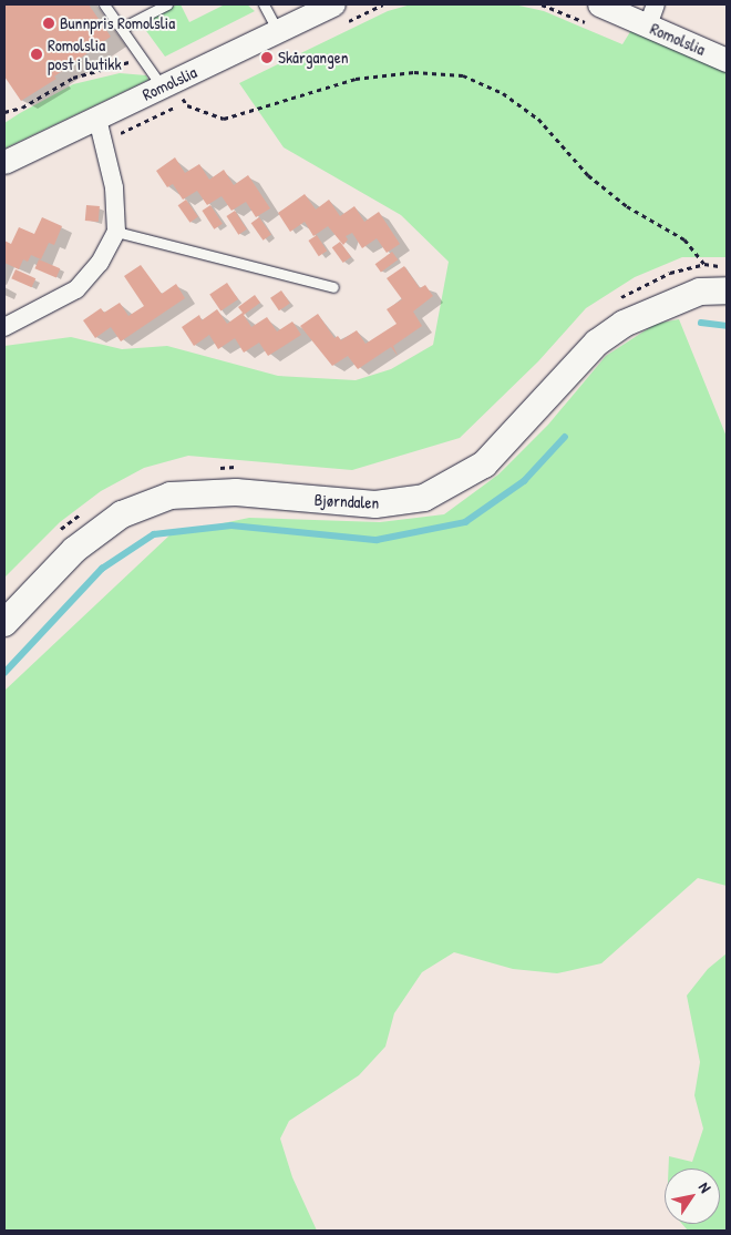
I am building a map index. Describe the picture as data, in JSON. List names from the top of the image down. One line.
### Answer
{"streets":{"main road":["Bjørndalen"],"street":["Romolslia"]},"places":["Bunnpris Romolslia","Romolslia post i butikk","Skårgangen"],"north":"top right"}
